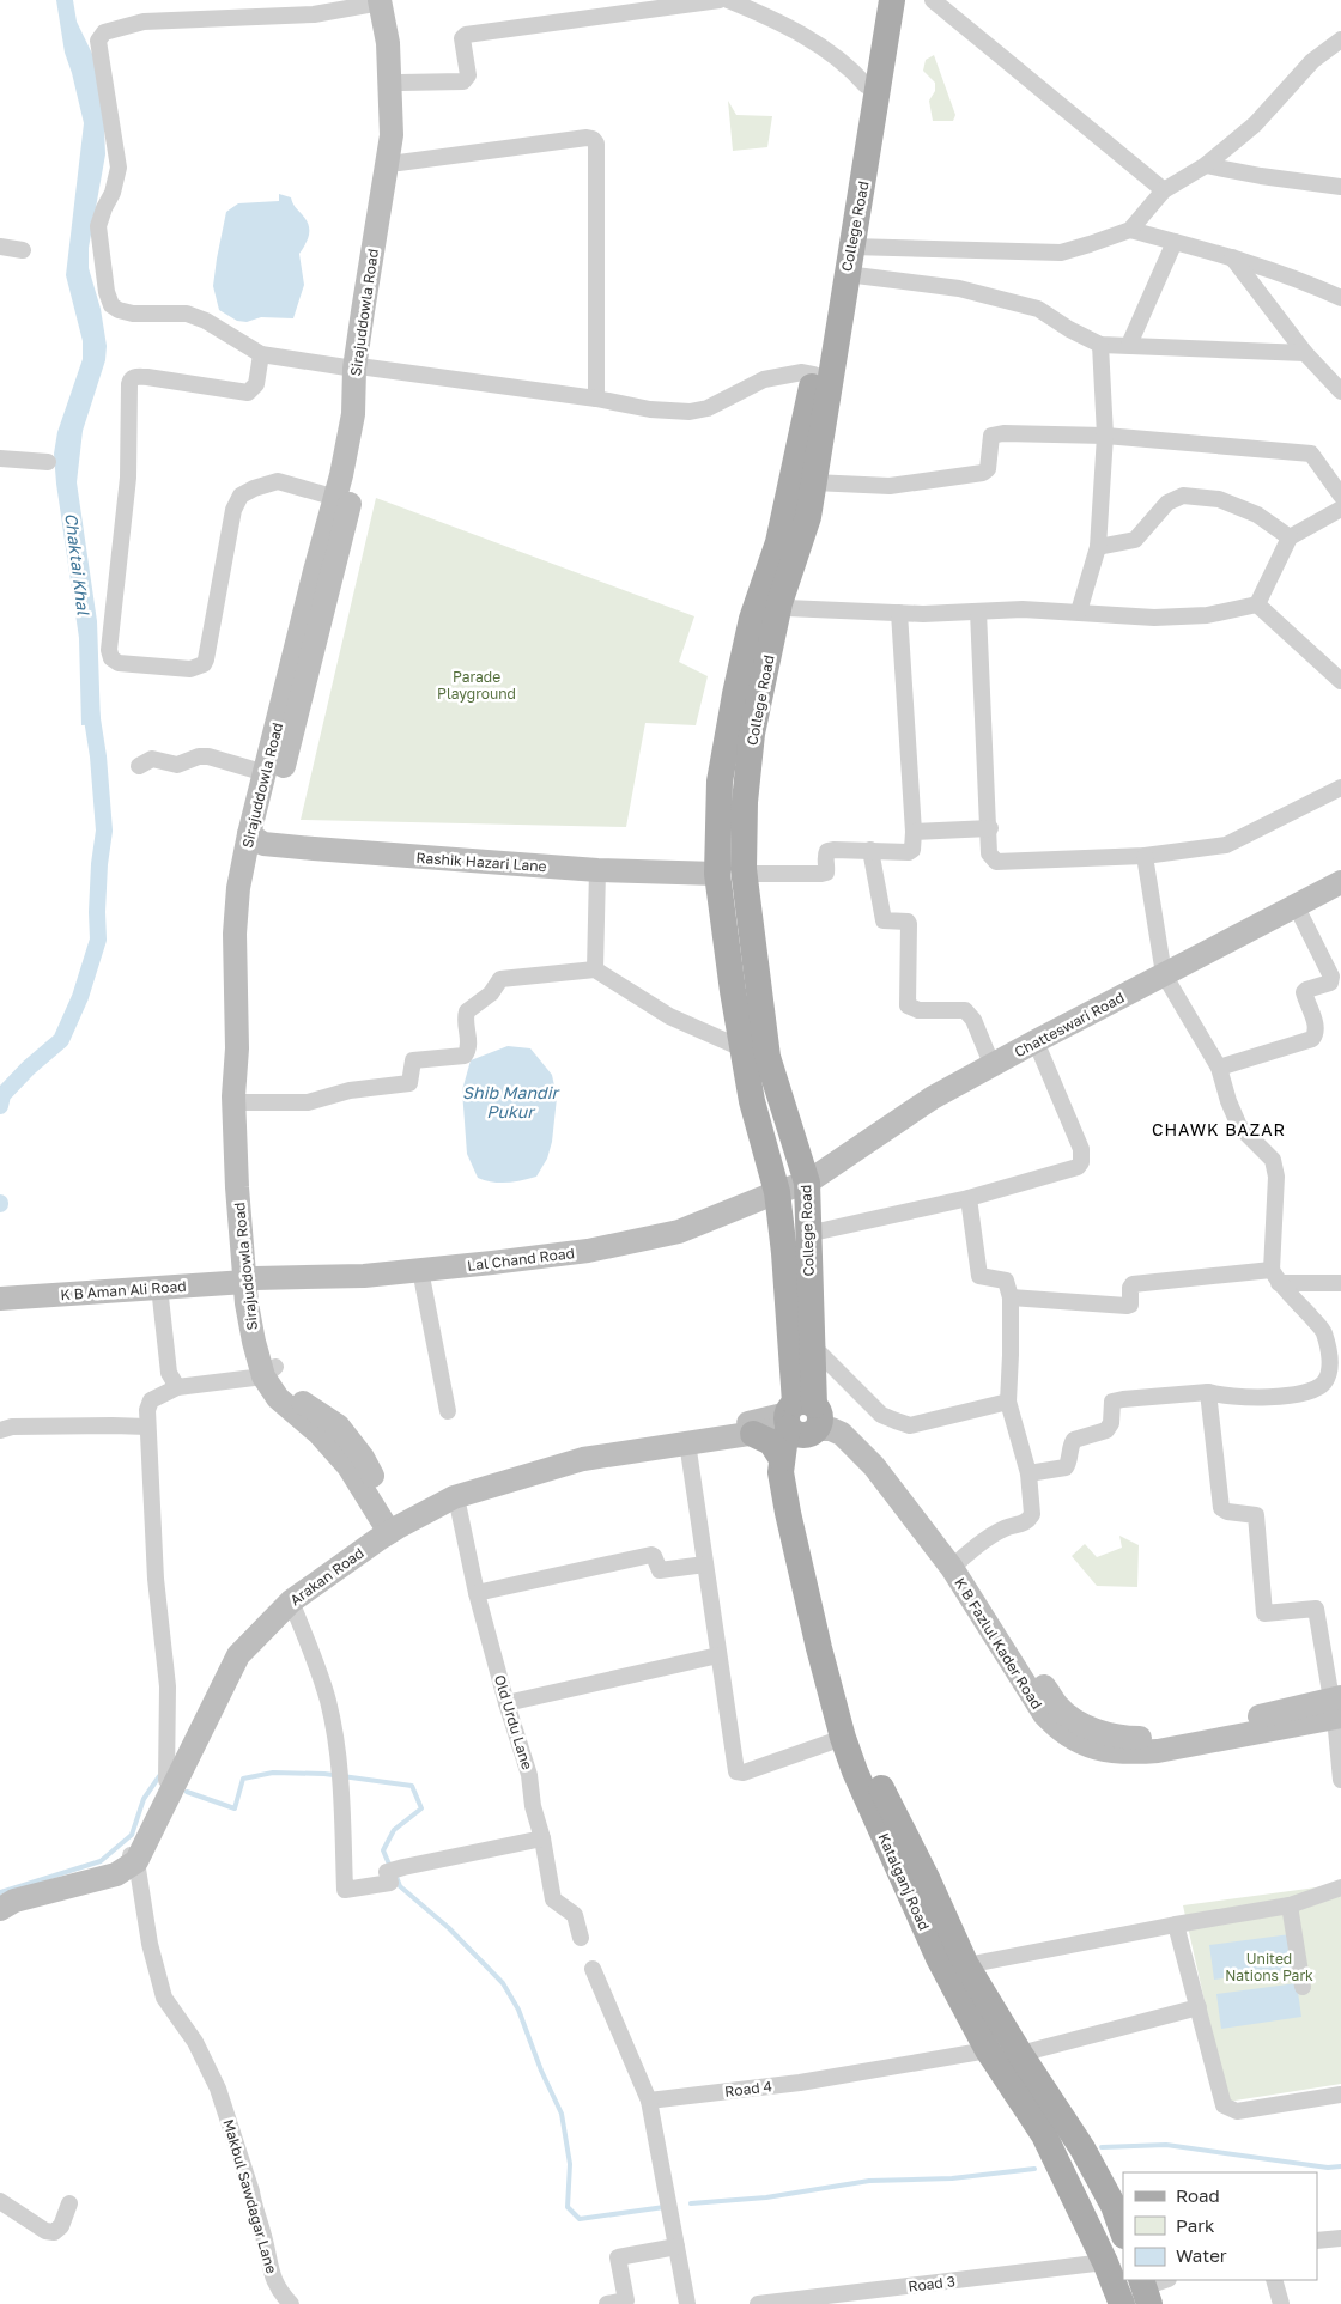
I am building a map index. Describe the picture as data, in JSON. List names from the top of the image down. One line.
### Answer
{"streets":{"main road":["College Road","Sirajuddowla Road","Rashik Hazari Lane","Chatteswari Road","Lal Chand Road","K B Aman Ali Road","Arakan Road","K B Fazlul Kader Road","Katalganj Road"],"street":["Old Urdu Lane","Road 4","Makbul Sawdagar Lane","Road 3"]},"crossings":[["College Road","Rashik Hazari Lane"],["College Road","Chatteswari Road"],["College Road","Lal Chand Road"],["College Road","Arakan Road"],["College Road","K B Fazlul Kader Road"],["College Road","Katalganj Road"],["Sirajuddowla Road","Rashik Hazari Lane"],["Sirajuddowla Road","Lal Chand Road"],["Sirajuddowla Road","K B Aman Ali Road"],["Sirajuddowla Road","Arakan Road"],["Chatteswari Road","Lal Chand Road"],["Lal Chand Road","K B Aman Ali Road"],["Arakan Road","K B Fazlul Kader Road"],["Arakan Road","Old Urdu Lane"],["Arakan Road","Katalganj Road"],["Arakan Road","Makbul Sawdagar Lane"],["K B Fazlul Kader Road","Katalganj Road"],["Katalganj Road","Road 4"],["Katalganj Road","Road 3"]],"districts":["CHAWK BAZAR"],"water":["Chaktai Khal","Shib Mandir Pukur"],"parks":["Parade Playground","United Nations Park"],"legend":["Road","Park","Water"]}
